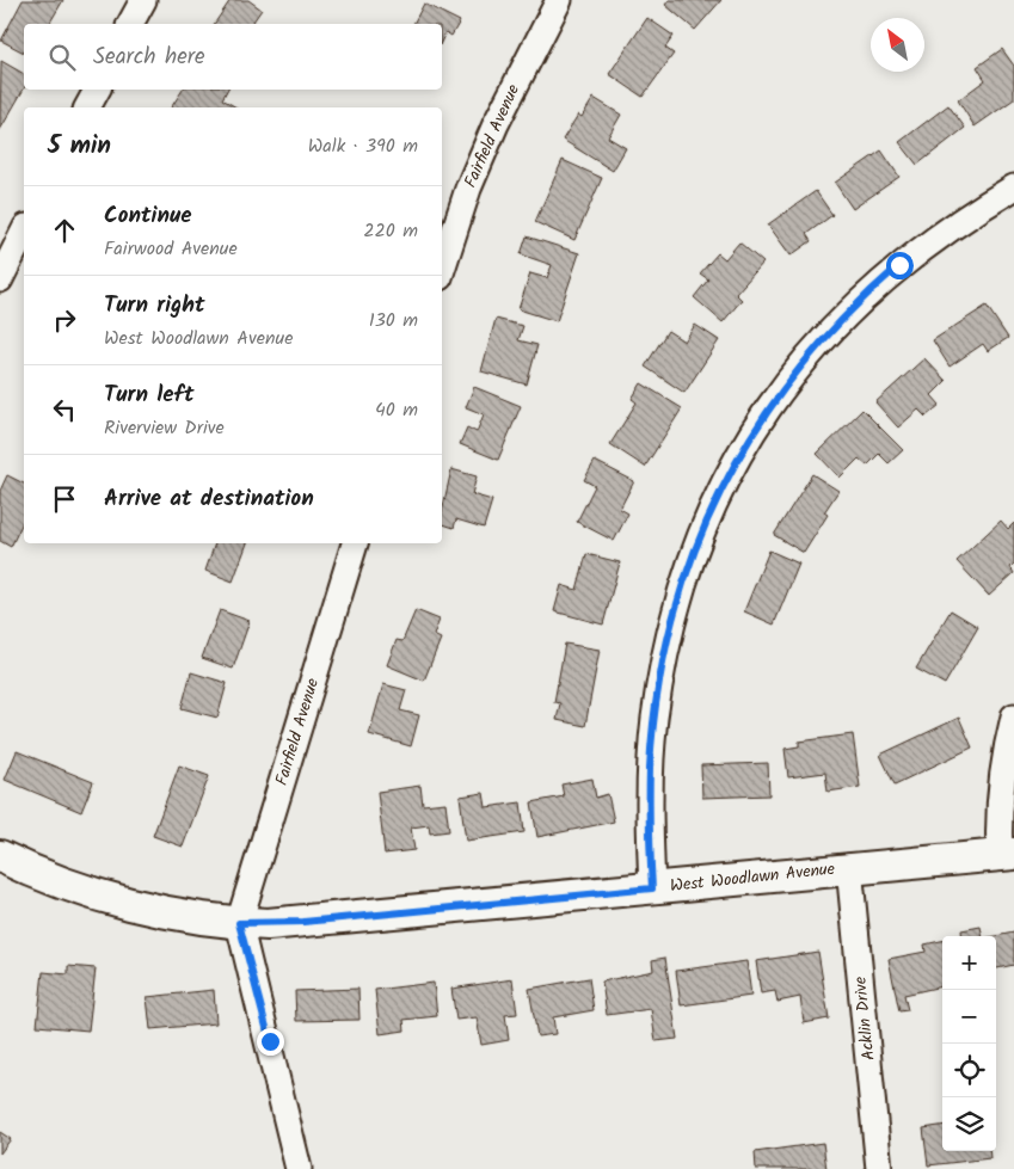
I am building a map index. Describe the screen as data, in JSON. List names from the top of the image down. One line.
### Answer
{"streets":{"street":["Fairfield Avenue","West Woodlawn Avenue","Acklin Drive"]},"crossings":[["Fairfield Avenue","West Woodlawn Avenue"],["West Woodlawn Avenue","Acklin Drive"]],"north":"top left","page":{"search":"Search here","heading":["5 min","Walk · 390 m"],"list":[["Continue","Fairwood Avenue","220 m"],["Turn right","West Woodlawn Avenue","130 m"],["Turn left","Riverview Drive","40 m"],"Arrive at destination"],"map_buttons":["+","−"]}}
